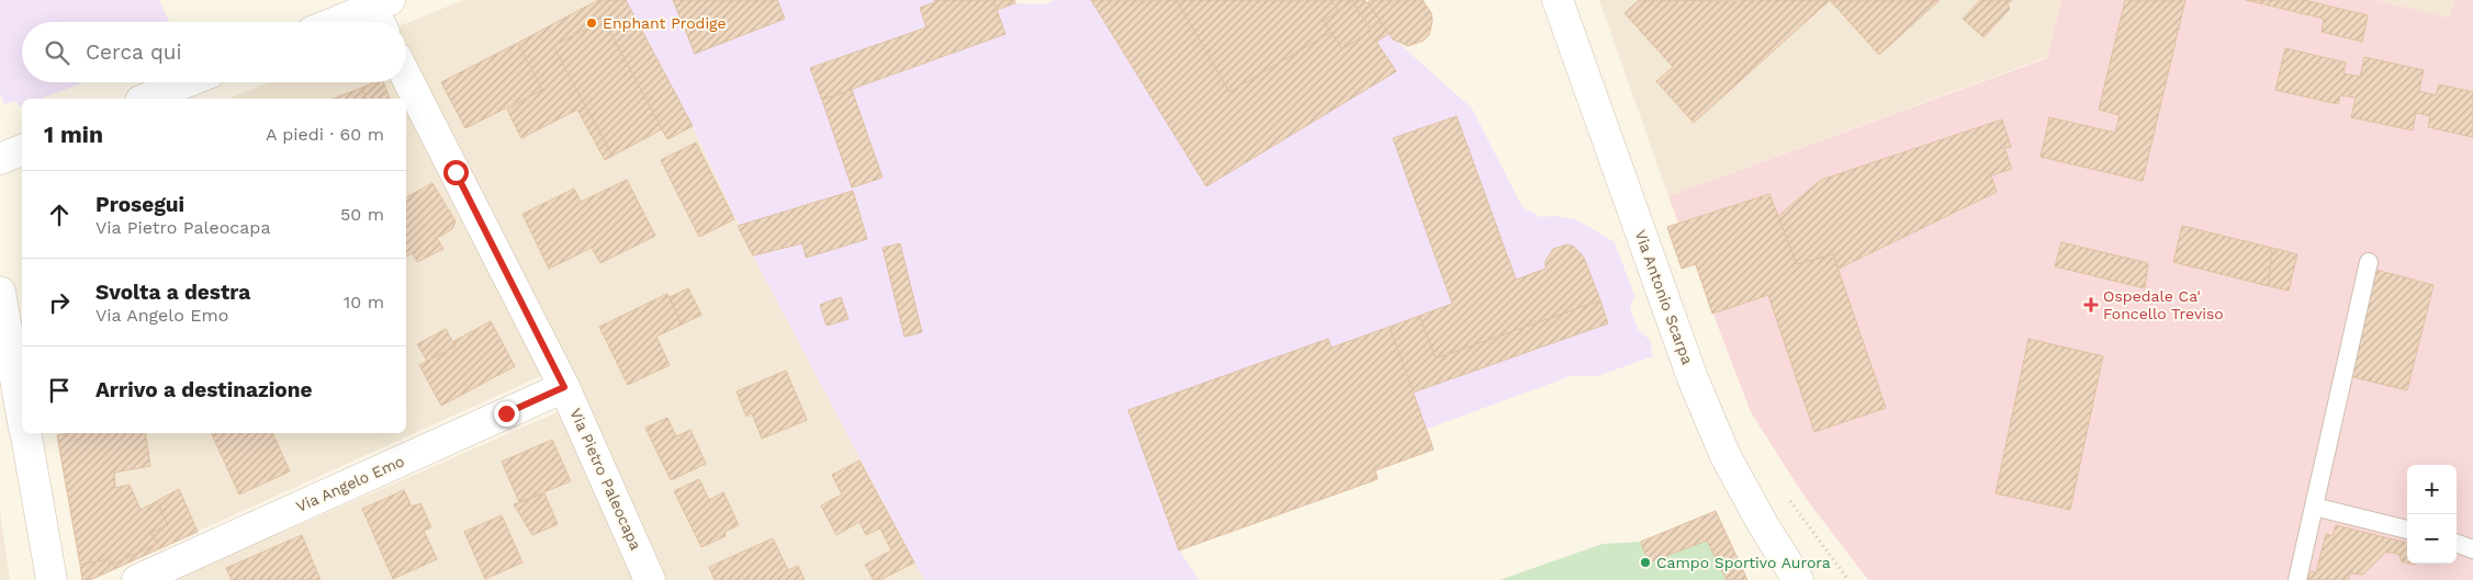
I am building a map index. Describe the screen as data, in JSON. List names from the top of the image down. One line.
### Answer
{"streets":{"street":["Via Antonio Scarpa","Via Pietro Paleocapa","Via Angelo Emo"]},"crossings":[["Via Pietro Paleocapa","Via Angelo Emo"]],"places":{"other":["Enphant Prodige","Campo Sportivo Aurora"],"health":["Ospedale Ca' Foncello Treviso"]},"page":{"search":"Cerca qui","heading":["1 min","A piedi · 60 m"],"list":[["Prosegui","Via Pietro Paleocapa","50 m"],["Svolta a destra","Via Angelo Emo","10 m"],"Arrivo a destinazione"],"map_buttons":["+","−"]}}
